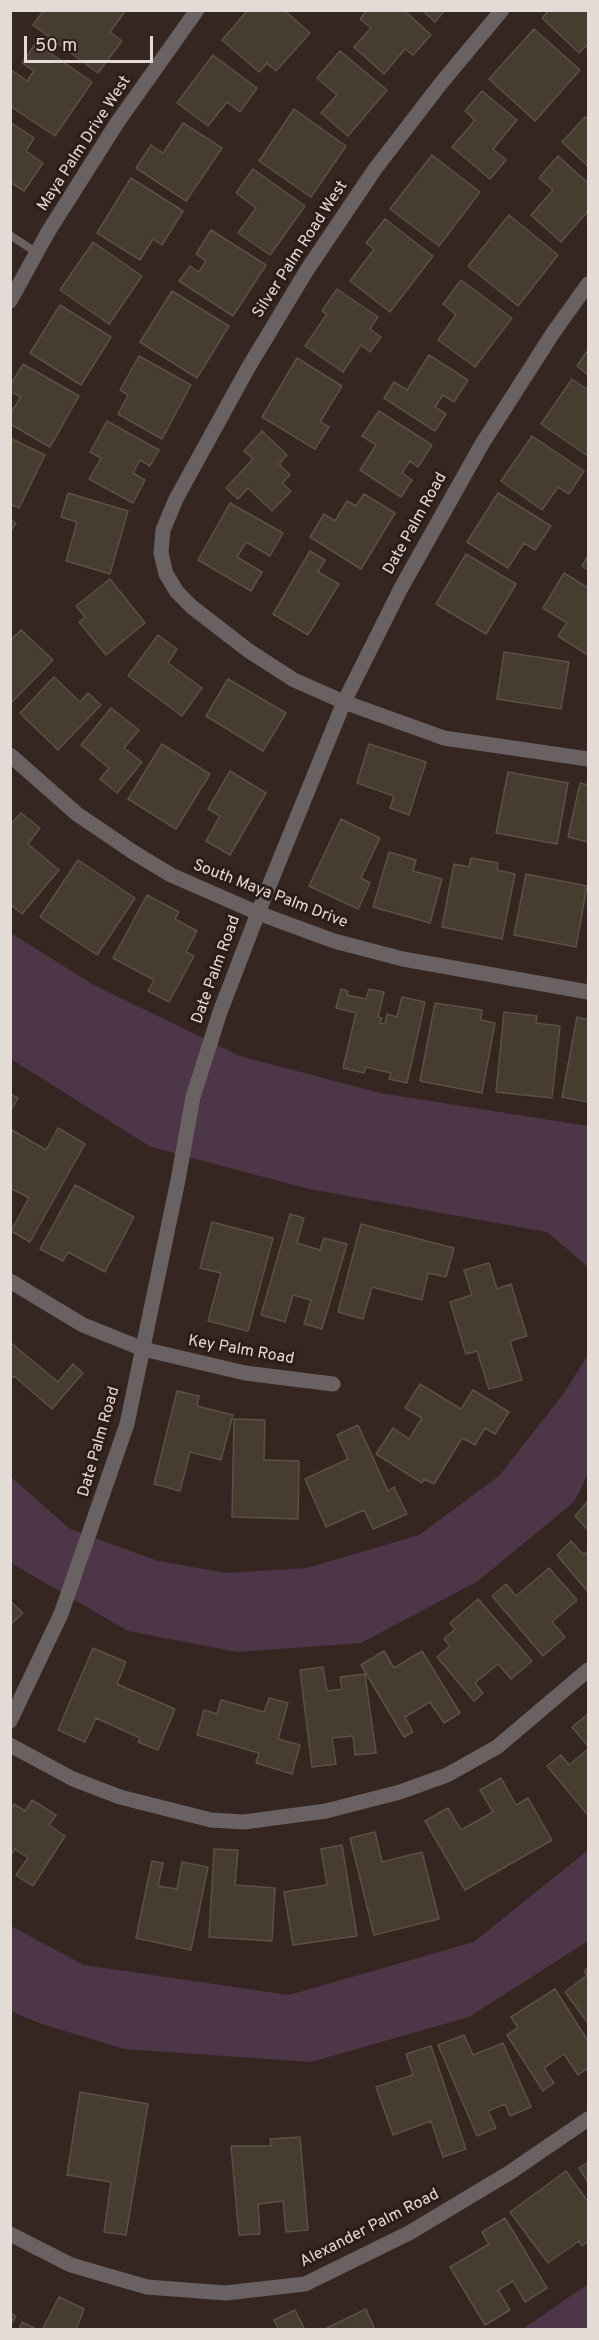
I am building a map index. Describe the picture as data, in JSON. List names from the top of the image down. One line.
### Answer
{"streets":{"street":["Maya Palm Drive West","Silver Palm Road West","Date Palm Road","South Maya Palm Drive","Key Palm Road","Alexander Palm Road"]},"crossings":[["Silver Palm Road West","Date Palm Road"],["Date Palm Road","South Maya Palm Drive"],["Date Palm Road","Key Palm Road"]],"scale_bar":"50 m"}
